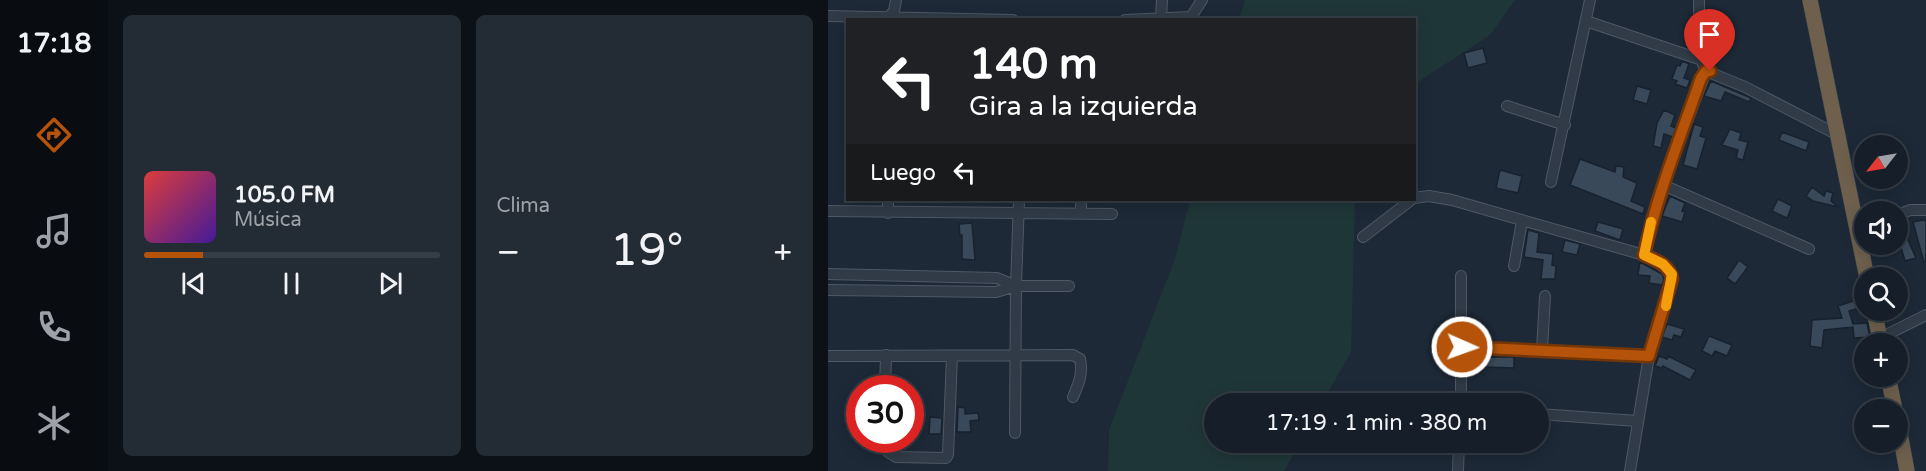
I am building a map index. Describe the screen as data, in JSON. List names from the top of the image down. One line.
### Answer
{"north":"bottom left","page":{"tabs":"17:18","tile":"Clima","turn":["140 m","Gira a la izquierda"],"map_buttons":["+","−"],"then":"Luego","song":["105.0 FM","Música"],"heat":["−","19°","+"],"limit":"30","trip":"17:19 · 1 min · 380 m"}}
